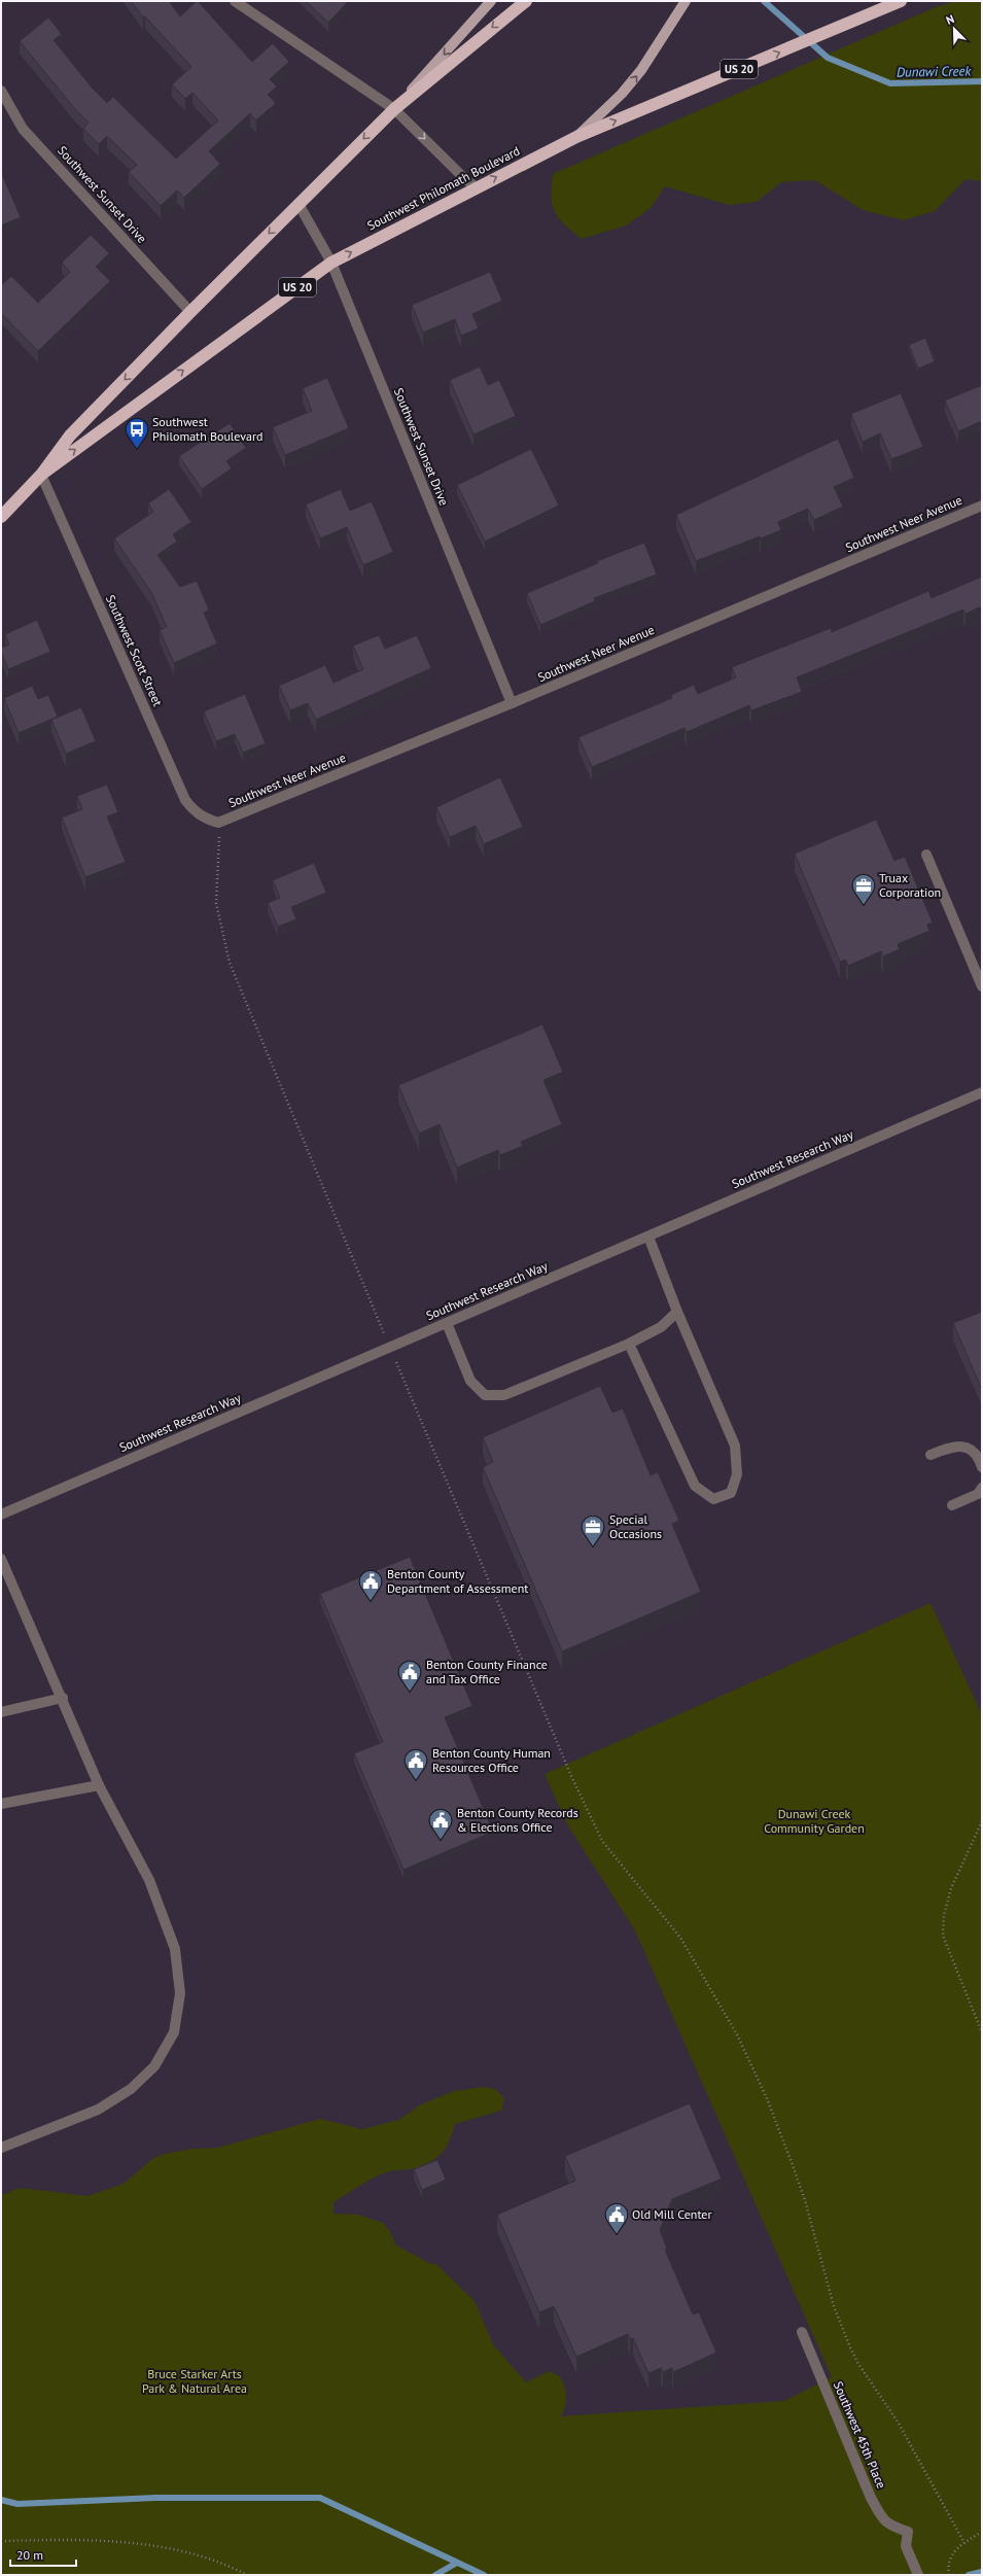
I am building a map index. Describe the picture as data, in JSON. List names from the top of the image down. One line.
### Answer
{"streets":{"highway":["US 20","Southwest Philomath Boulevard"],"street":["Southwest Sunset Drive","Southwest Neer Avenue","Southwest Scott Street","Southwest Research Way","Southwest 45th Place"]},"crossings":[["Southwest Philomath Boulevard","Southwest Sunset Drive"],["Southwest Philomath Boulevard","Southwest Scott Street"],["Southwest Sunset Drive","Southwest Neer Avenue"],["Southwest Neer Avenue","Southwest Scott Street"]],"water":["Dunawi Creek"],"parks":["Dunawi Creek Community Garden","Bruce Starker Arts Park & Natural Area"],"places":{"bus stop":["Southwest Philomath Boulevard"],"office":["Truax Corporation","Special Occasions"],"public building":["Benton County Department of Assessment","Benton County Finance and Tax Office","Benton County Human Resources Office","Benton County Records & Elections Office","Old Mill Center"]},"scale_bar":"20 m","north":"top left"}
